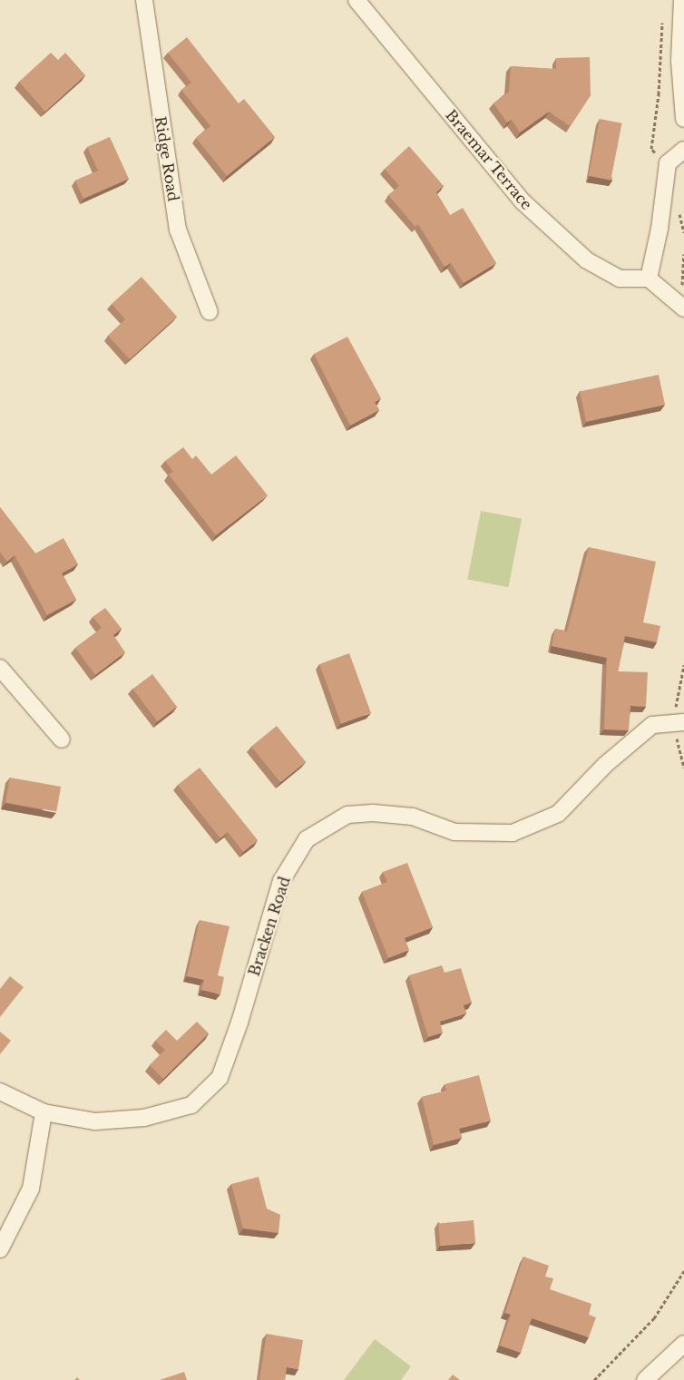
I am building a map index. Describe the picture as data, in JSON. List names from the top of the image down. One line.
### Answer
{"streets":{"street":["Ridge Road","Braemar Terrace","Bracken Road"]}}
